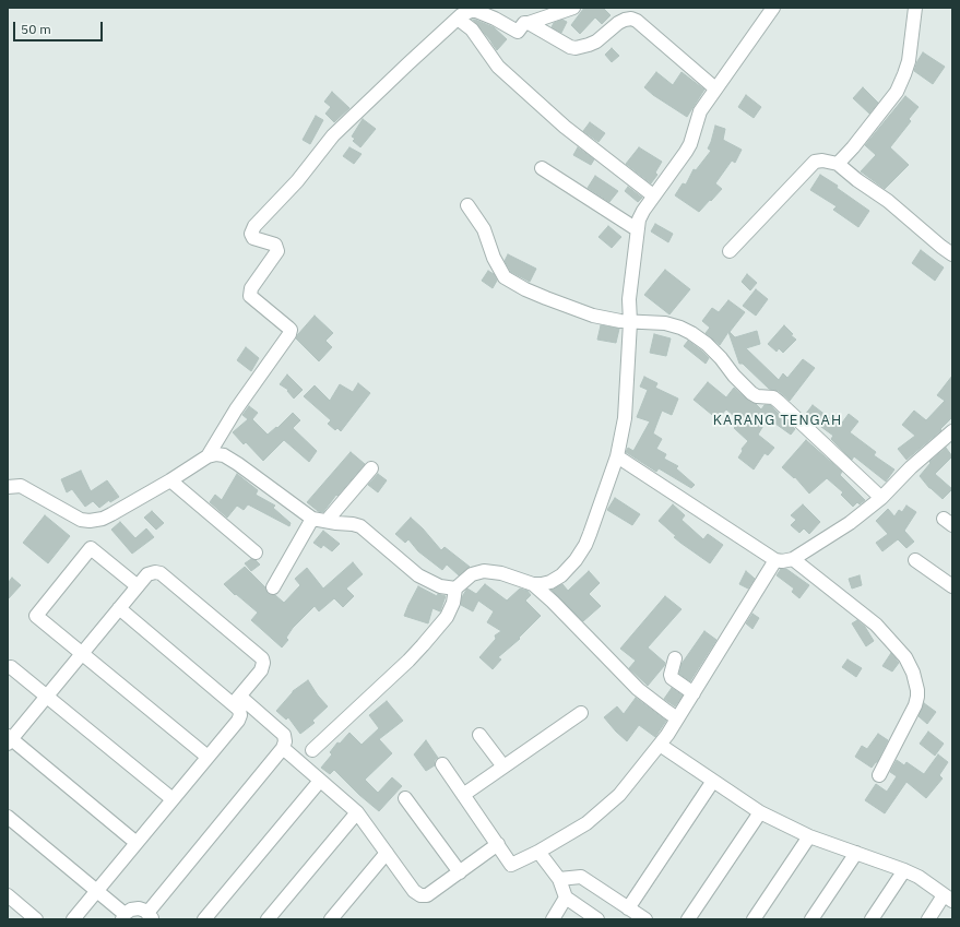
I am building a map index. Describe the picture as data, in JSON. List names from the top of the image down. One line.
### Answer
{"districts":["KARANG TENGAH"],"scale_bar":"50 m"}
